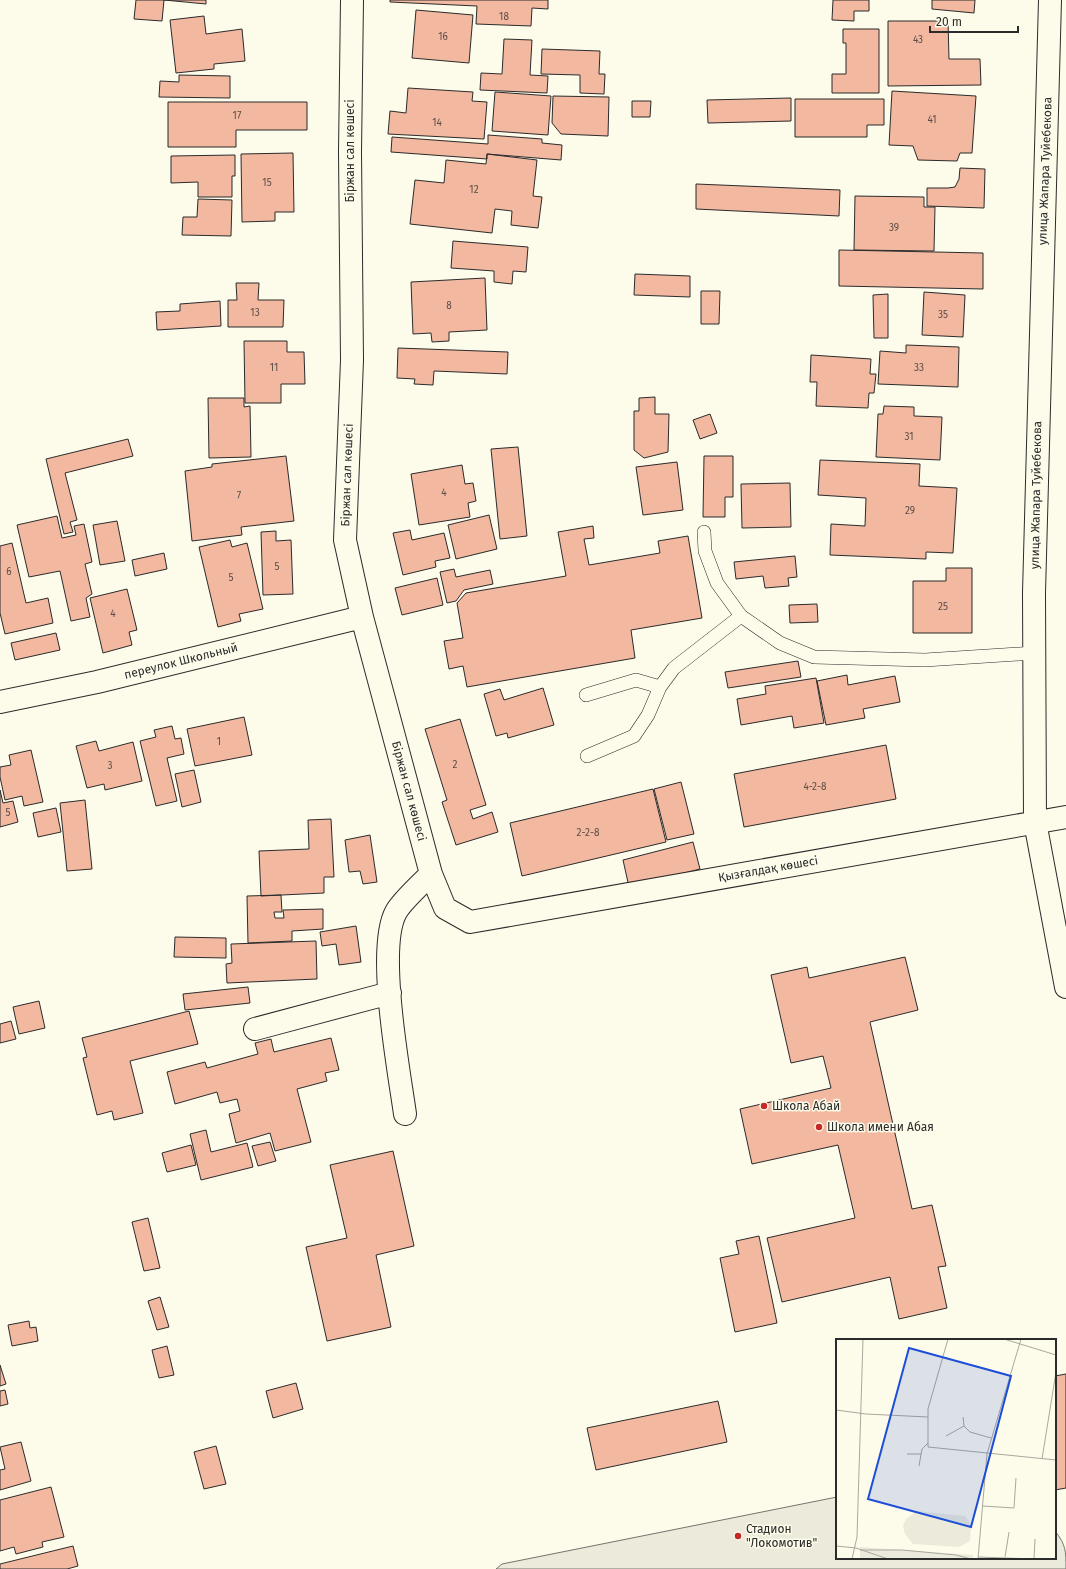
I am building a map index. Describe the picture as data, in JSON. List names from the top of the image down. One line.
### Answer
{"streets":{"street":["Біржан сал көшесі","улица Жапара Туйебекова","переулок Школьный","Қызғалдақ көшесі"]},"crossings":[["Біржан сал көшесі","переулок Школьный"],["Біржан сал көшесі","Қызғалдақ көшесі"],["улица Жапара Туйебекова","Қызғалдақ көшесі"]],"places":["Школа Абай","Школа имени Абая","Стадион \"Локомотив\""],"house_numbers":["18","16","43","17","41","14","15","12","39","8","13","35","11","33","31","4","7","29","5","6","5","25","4","1","2","3","4-2-8","5","2-2-8"],"scale_bar":"20 m"}
